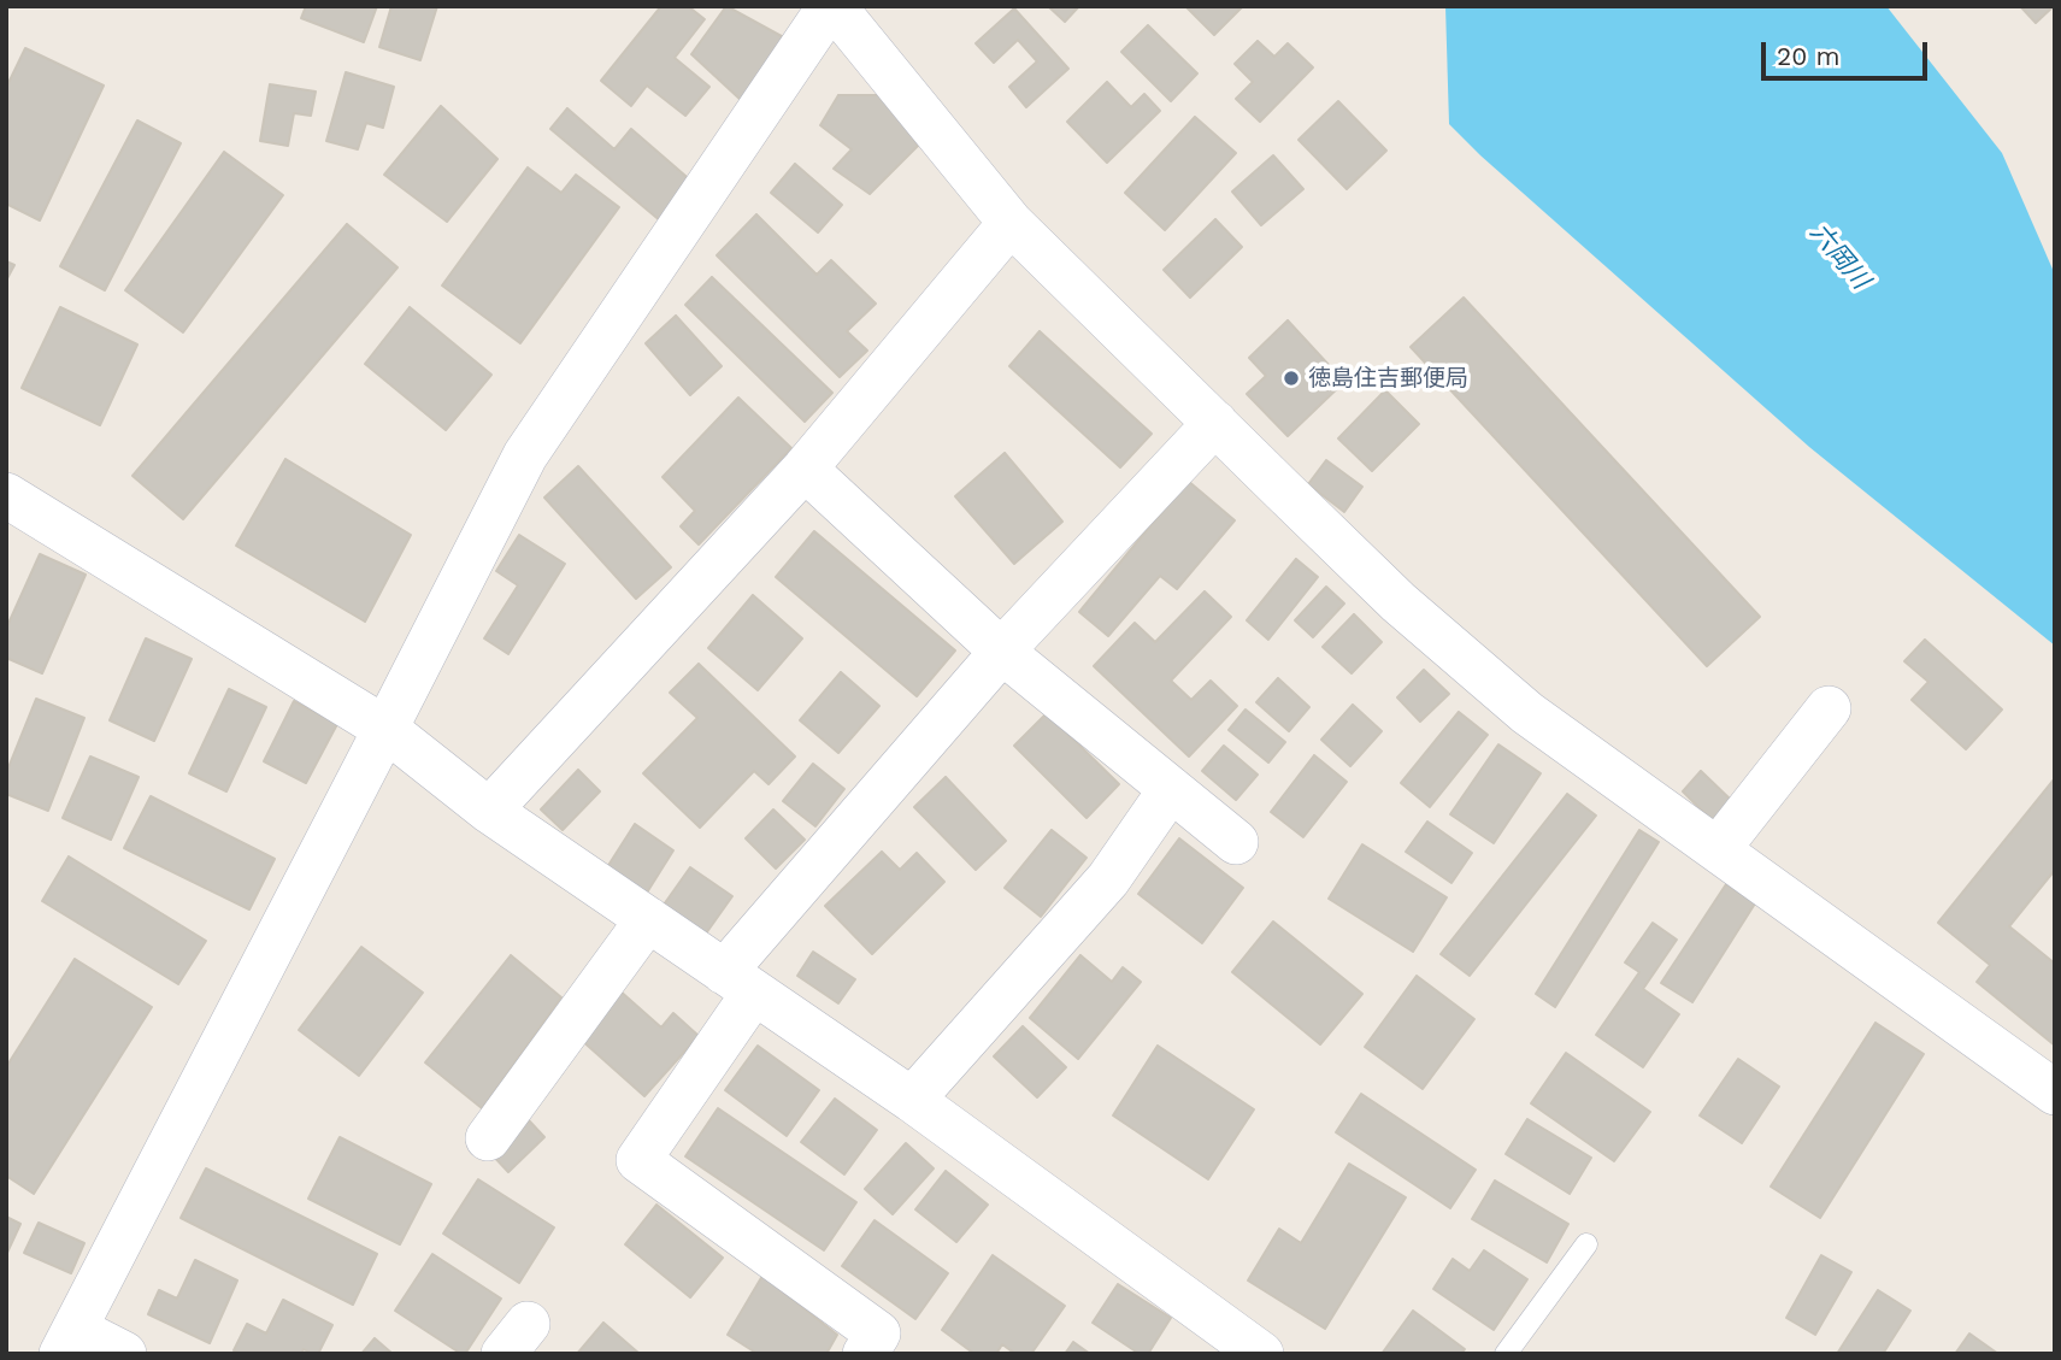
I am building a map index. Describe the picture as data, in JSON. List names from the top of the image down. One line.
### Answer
{"water":["六岡川"],"places":["徳島住吉郵便局"],"scale_bar":"20 m"}
